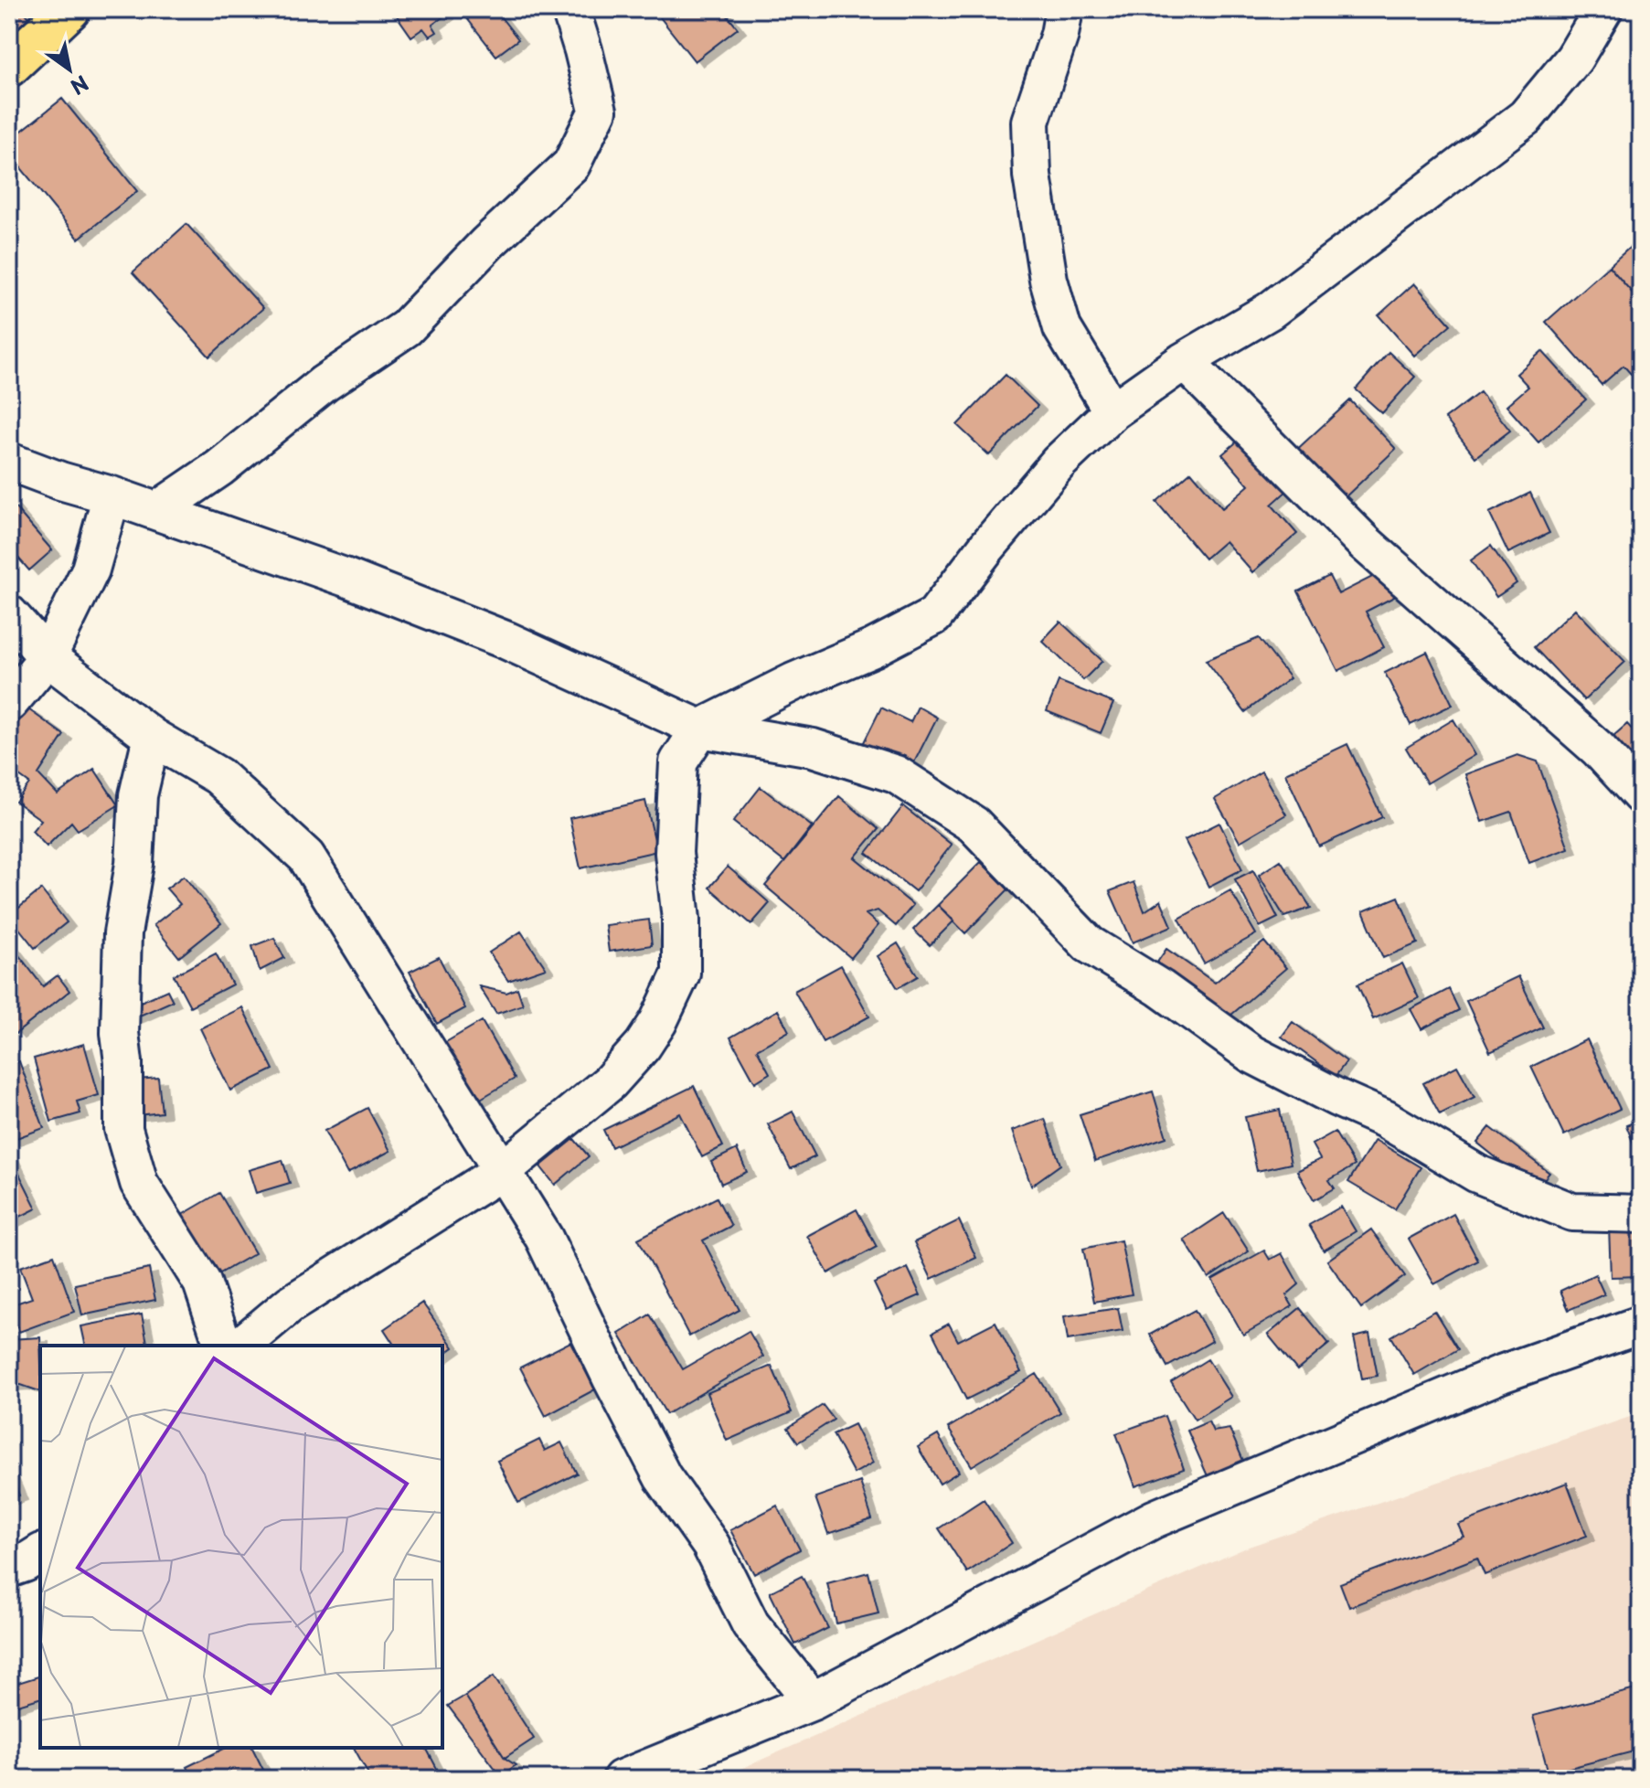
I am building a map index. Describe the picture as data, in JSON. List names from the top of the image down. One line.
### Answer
{"north":"bottom right"}
